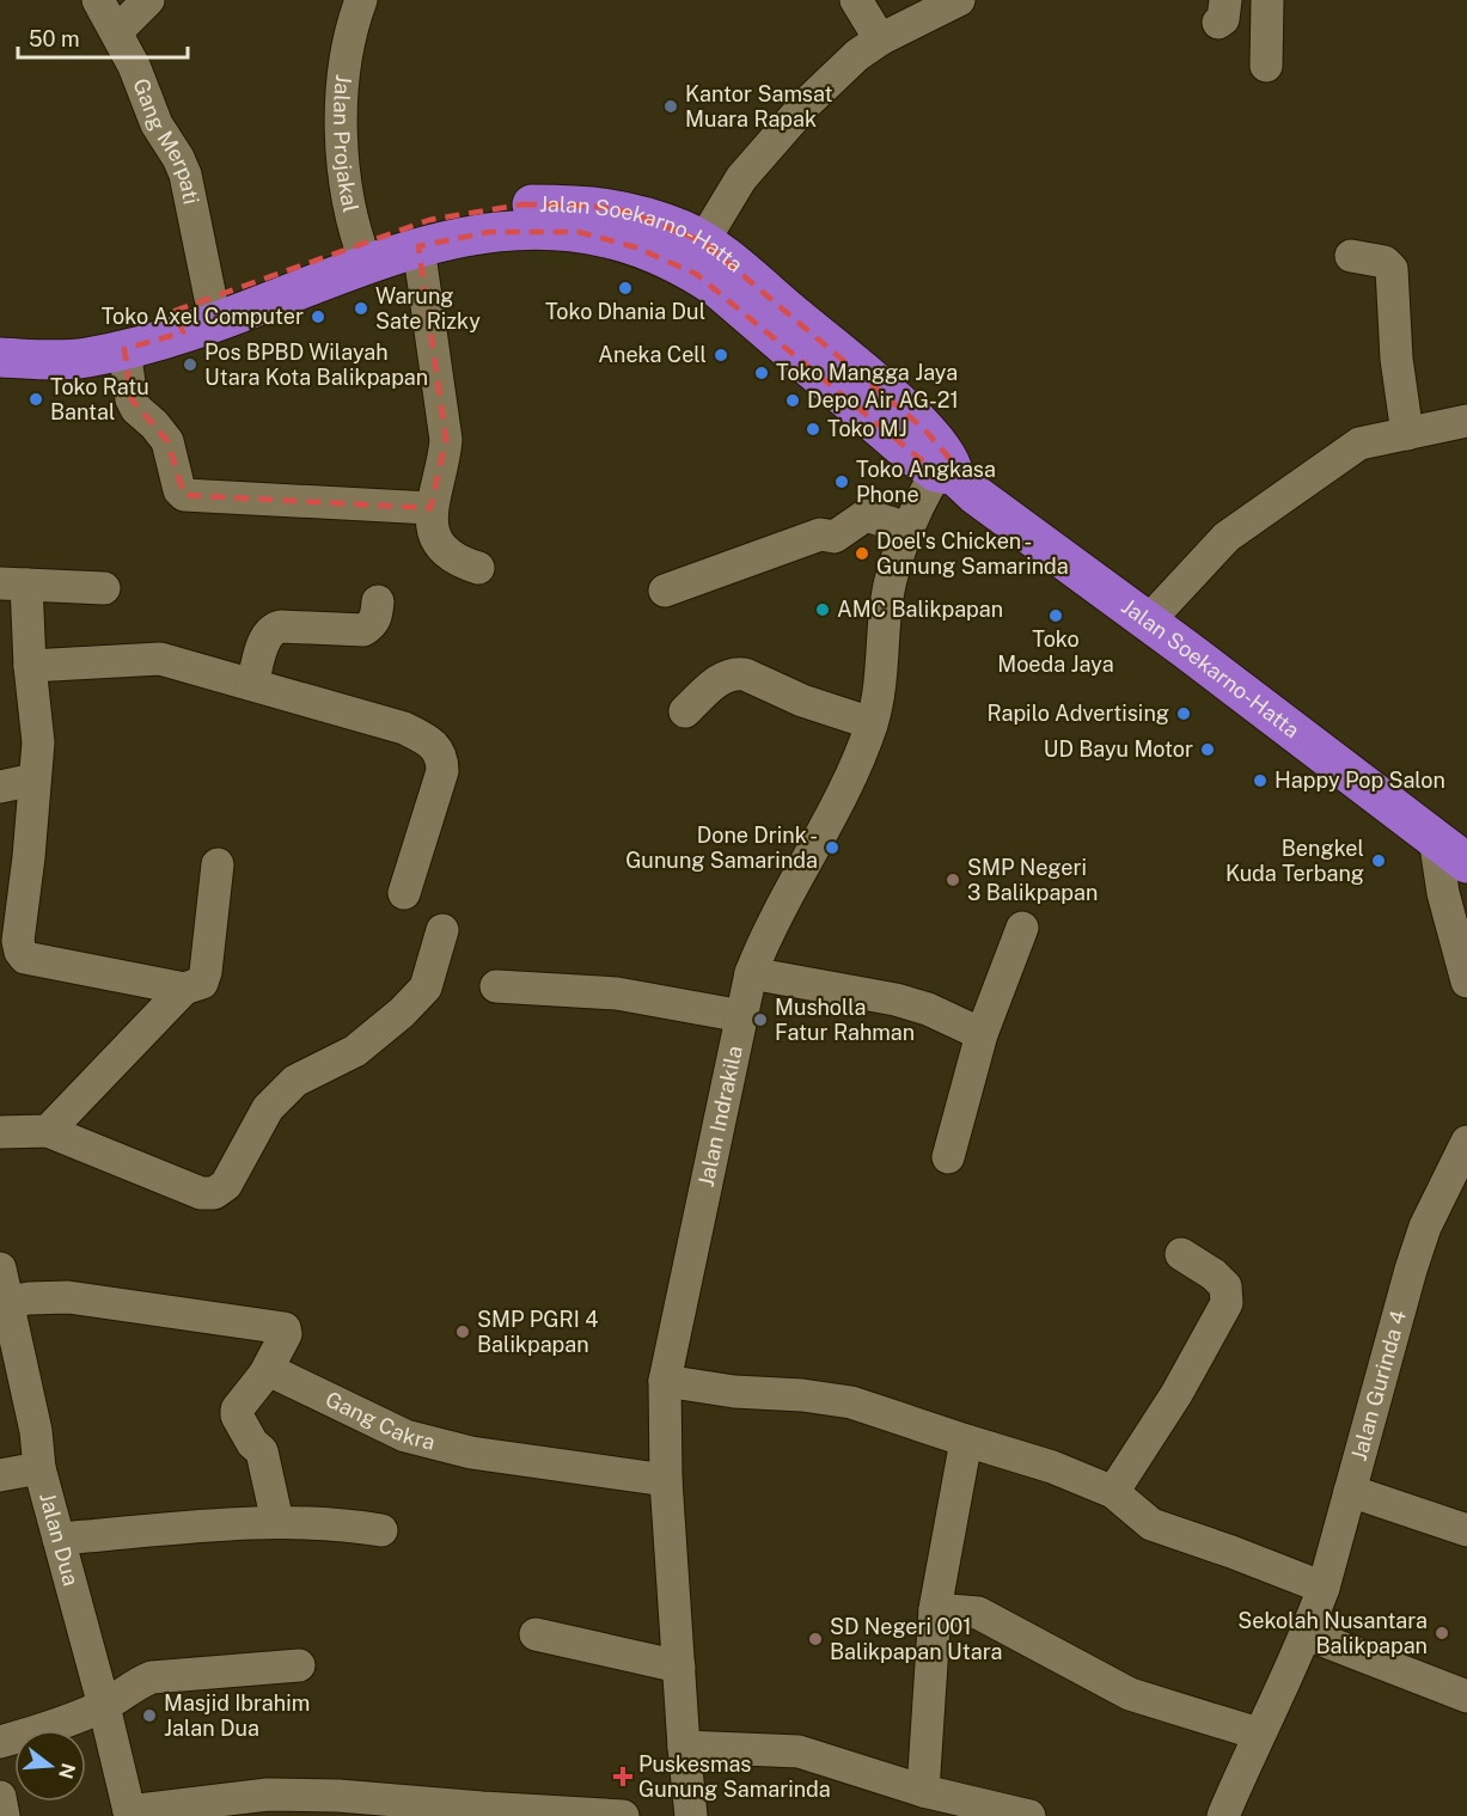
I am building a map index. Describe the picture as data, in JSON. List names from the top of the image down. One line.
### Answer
{"streets":{"highway":["Jalan Soekarno-Hatta"],"street":["Gang Merpati","Jalan Projakal","Jalan Indrakila","Jalan Gurinda 4","Gang Cakra","Jalan Dua"]},"crossings":[["Gang Merpati","Jalan Soekarno-Hatta"],["Jalan Projakal","Jalan Soekarno-Hatta"],["Jalan Soekarno-Hatta","Jalan Indrakila"],["Jalan Indrakila","Gang Cakra"]],"places":{"other":["Kantor Samsat Muara Rapak","Toko Dhania Dul","Warung Sate Rizky","Toko Axel Computer","Aneka Cell","Pos BPBD Wilayah Utara Kota Balikpapan","Toko Mangga Jaya","Toko Ratu Bantal","Depo Air AG-21","Toko MJ","Toko Angkasa Phone","Doel's Chicken - Gunung Samarinda","AMC Balikpapan","Toko Moeda Jaya","Rapilo Advertising","UD Bayu Motor","Happy Pop Salon","Done Drink - Gunung Samarinda","Bengkel Kuda Terbang","SMP Negeri 3 Balikpapan","Musholla Fatur Rahman","SMP PGRI 4 Balikpapan","Sekolah Nusantara Balikpapan","SD Negeri 001 Balikpapan Utara","Masjid Ibrahim Jalan Dua"],"health":["Puskesmas Gunung Samarinda"]},"scale_bar":"50 m","north":"right"}
